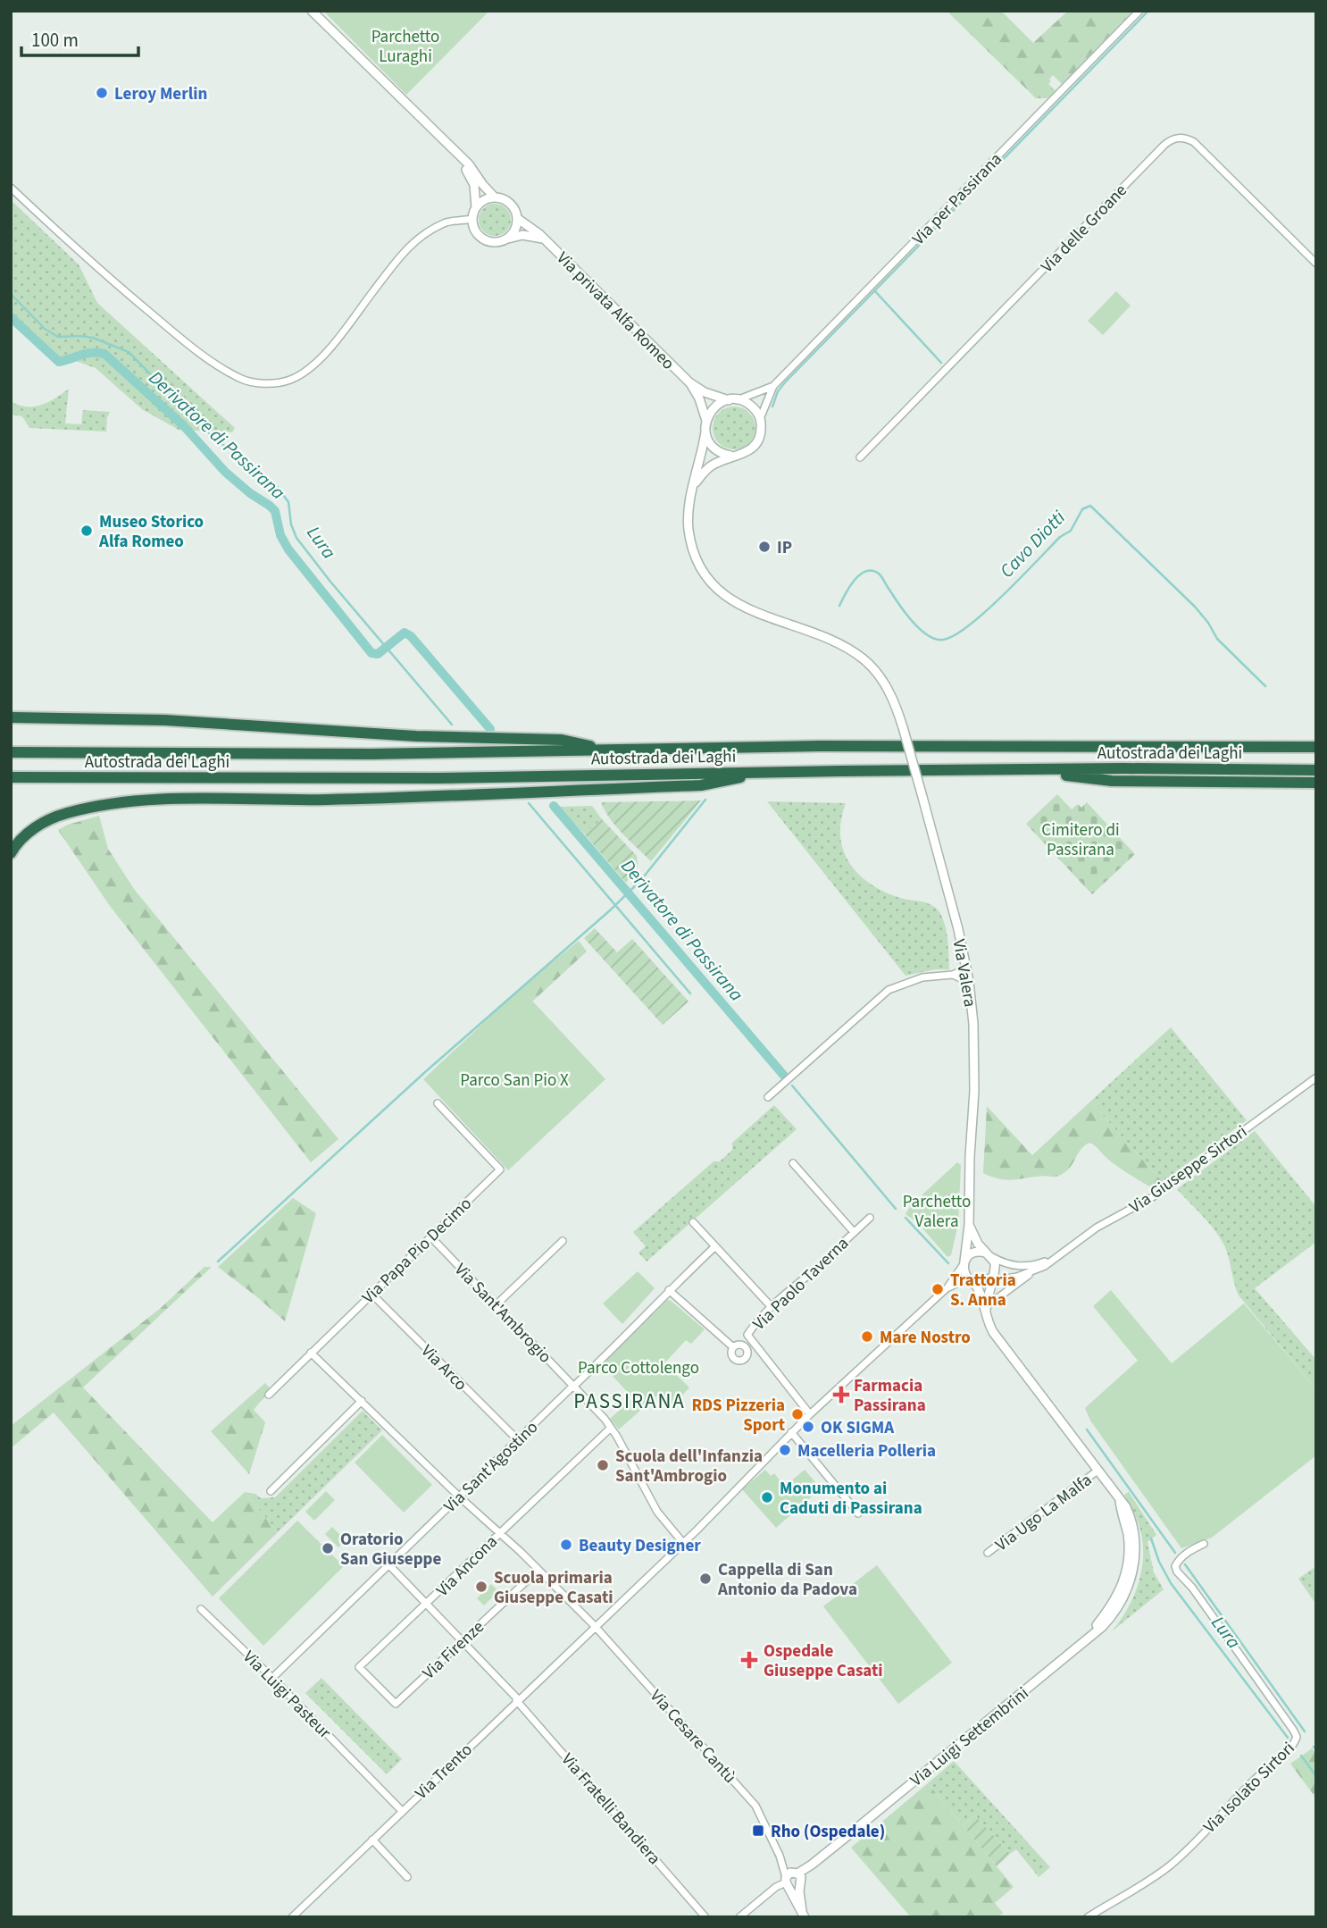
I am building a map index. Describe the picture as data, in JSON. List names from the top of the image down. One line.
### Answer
{"streets":{"highway":["Autostrada dei Laghi"],"street":["Via per Passirana","Via delle Groane","Via privata Alfa Romeo","Via Valera","Via Giuseppe Sirtori","Via Papa Pio Decimo","Via Paolo Taverna","Via Sant'Ambrogio","Via Arco","Via Sant'Agostino","Via Ugo La Malfa","Via Ancona","Via Firenze","Via Luigi Pasteur","Via Cesare Cantù","Via Luigi Settembrini","Via Trento","Via Isolato Sirtori","Via Fratelli Bandiera"]},"crossings":[["Via per Passirana","Via privata Alfa Romeo"],["Via Valera","Via Giuseppe Sirtori"],["Via Valera","Via Luigi Settembrini"],["Via Valera","Via Trento"],["Via Giuseppe Sirtori","Via Luigi Settembrini"],["Via Giuseppe Sirtori","Via Trento"],["Via Papa Pio Decimo","Via Sant'Ambrogio"],["Via Papa Pio Decimo","Via Arco"],["Via Papa Pio Decimo","Via Cesare Cantù"],["Via Paolo Taverna","Via Trento"],["Via Sant'Ambrogio","Via Sant'Agostino"],["Via Sant'Ambrogio","Via Ancona"],["Via Sant'Ambrogio","Via Trento"],["Via Arco","Via Sant'Agostino"],["Via Sant'Agostino","Via Luigi Pasteur"],["Via Sant'Agostino","Via Cesare Cantù"],["Via Sant'Agostino","Via Fratelli Bandiera"],["Via Ugo La Malfa","Via Luigi Settembrini"],["Via Ancona","Via Firenze"],["Via Ancona","Via Cesare Cantù"],["Via Ancona","Via Fratelli Bandiera"],["Via Firenze","Via Cesare Cantù"],["Via Firenze","Via Fratelli Bandiera"],["Via Luigi Pasteur","Via Trento"],["Via Cesare Cantù","Via Luigi Settembrini"],["Via Cesare Cantù","Via Trento"],["Via Luigi Settembrini","Via Trento"],["Via Trento","Via Fratelli Bandiera"]],"districts":["PASSIRANA"],"water":["Derivatore di Passirana","Lura","Cavo Diotti"],"parks":["Parchetto Luraghi","Cimitero di Passirana","Parco San Pio X","Parchetto Valera","Parco Cottolengo"],"places":{"other":["Leroy Merlin","Museo Storico Alfa Romeo","IP","Trattoria S. Anna","Mare Nostro","RDS Pizzeria Sport","OK SIGMA","Macelleria Polleria","Scuola dell'Infanzia Sant'Ambrogio","Monumento ai Caduti di Passirana","Beauty Designer","Oratorio San Giuseppe","Cappella di San Antonio da Padova","Scuola primaria Giuseppe Casati"],"health":["Farmacia Passirana","Ospedale Giuseppe Casati"],"transit":["Rho (Ospedale)"]},"scale_bar":"100 m"}
